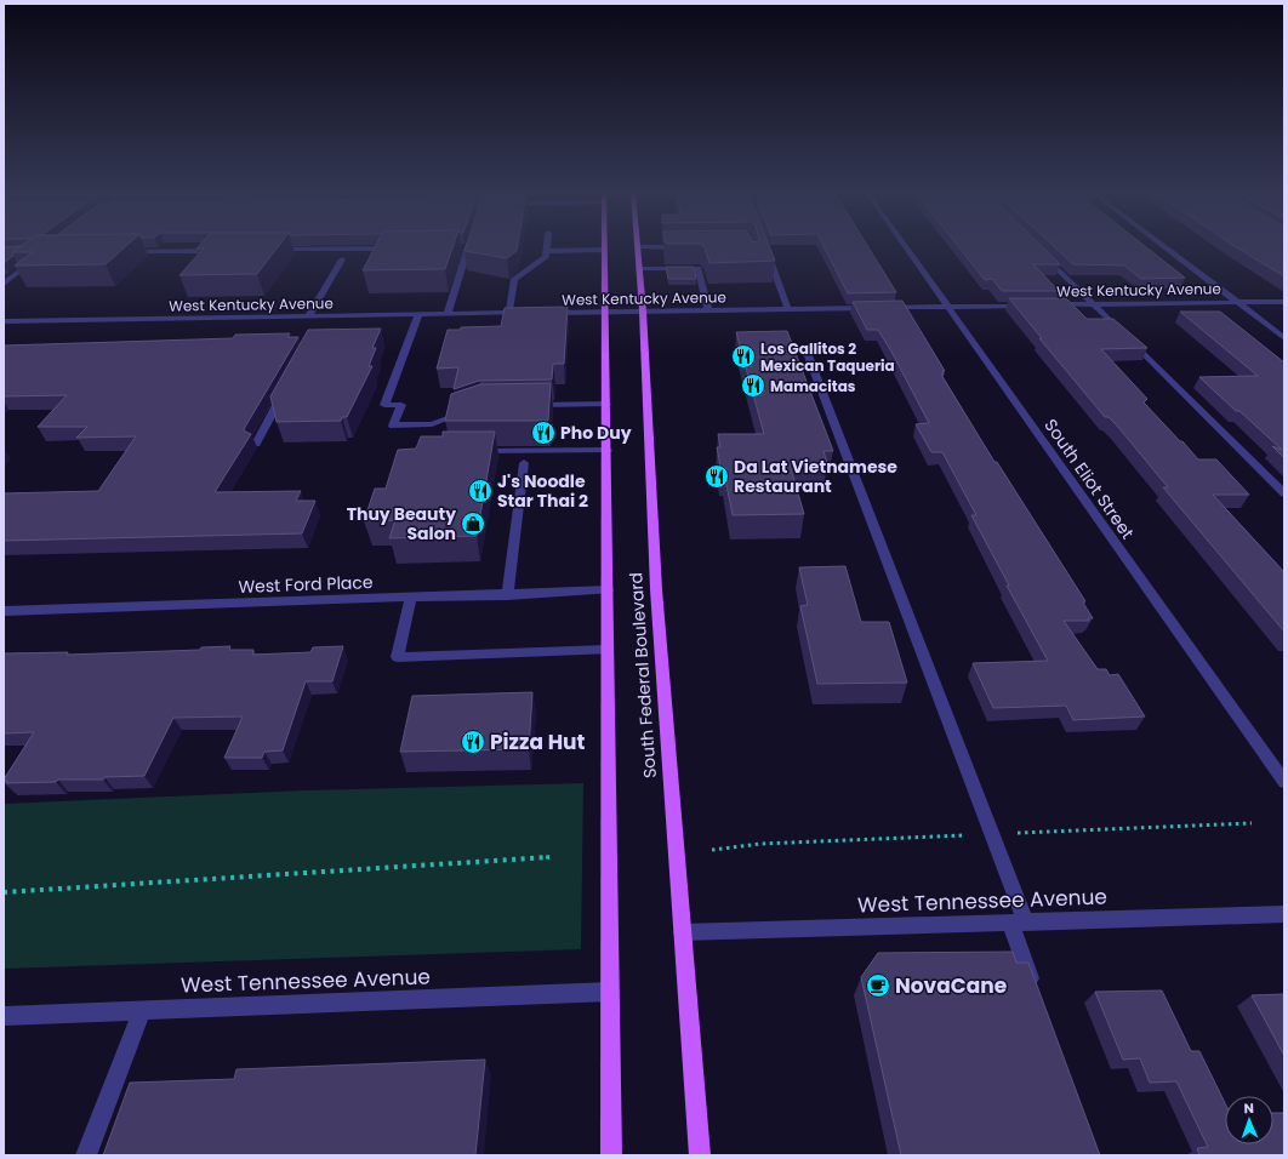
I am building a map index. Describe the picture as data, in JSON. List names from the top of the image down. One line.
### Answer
{"streets":{"main road":["South Federal Boulevard"],"street":["West Kentucky Avenue","South Eliot Street","West Ford Place","West Tennessee Avenue"]},"crossings":[["West Kentucky Avenue","South Eliot Street"],["West Kentucky Avenue","South Federal Boulevard"],["West Ford Place","South Federal Boulevard"],["South Federal Boulevard","West Tennessee Avenue"]],"places":{"restaurant":["Los Gallitos 2 Mexican Taqueria","Mamacitas","Pho Duy","Da Lat Vietnamese Restaurant","J's Noodle Star Thai 2","Pizza Hut"],"shop":["Thuy Beauty Salon"],"cafe":["NovaCane"]},"north":"top"}
